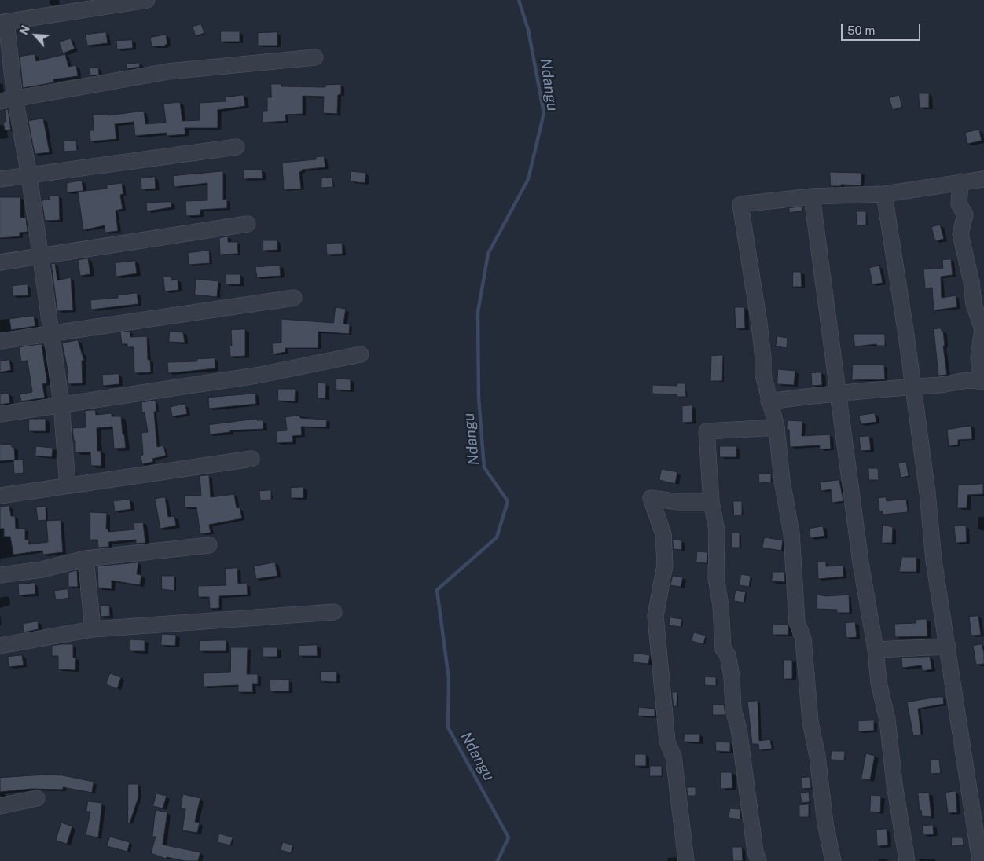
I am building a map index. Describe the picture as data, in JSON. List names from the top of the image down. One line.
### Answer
{"water":["Ndangu"],"scale_bar":"50 m","north":"top left"}
